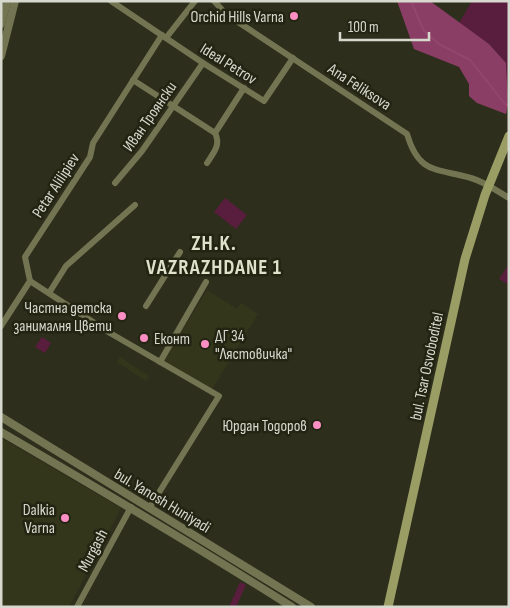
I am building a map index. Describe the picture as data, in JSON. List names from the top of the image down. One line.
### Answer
{"streets":{"main road":["bul. Tsar Osvoboditel"],"street":["Ideal Petrov","Ana Feliksova","Иван Троянски","Petar Alilipiev","bul. Yanosh Huniyadi","Murgash"]},"crossings":[["Ideal Petrov","Ana Feliksova"],["Ideal Petrov","Иван Троянски"],["Ideal Petrov","Petar Alilipiev"],["Ana Feliksova","bul. Tsar Osvoboditel"],["bul. Yanosh Huniyadi","Murgash"]],"districts":["ZH.K. VAZRAZHDANE 1"],"places":["Orchid Hills Varna","Частна детска занималня Цвети","Еконт","ДГ 34 \"Лястовичка\"","Юрдан Тодоров","Dalkia Varna"],"scale_bar":"100 m"}
